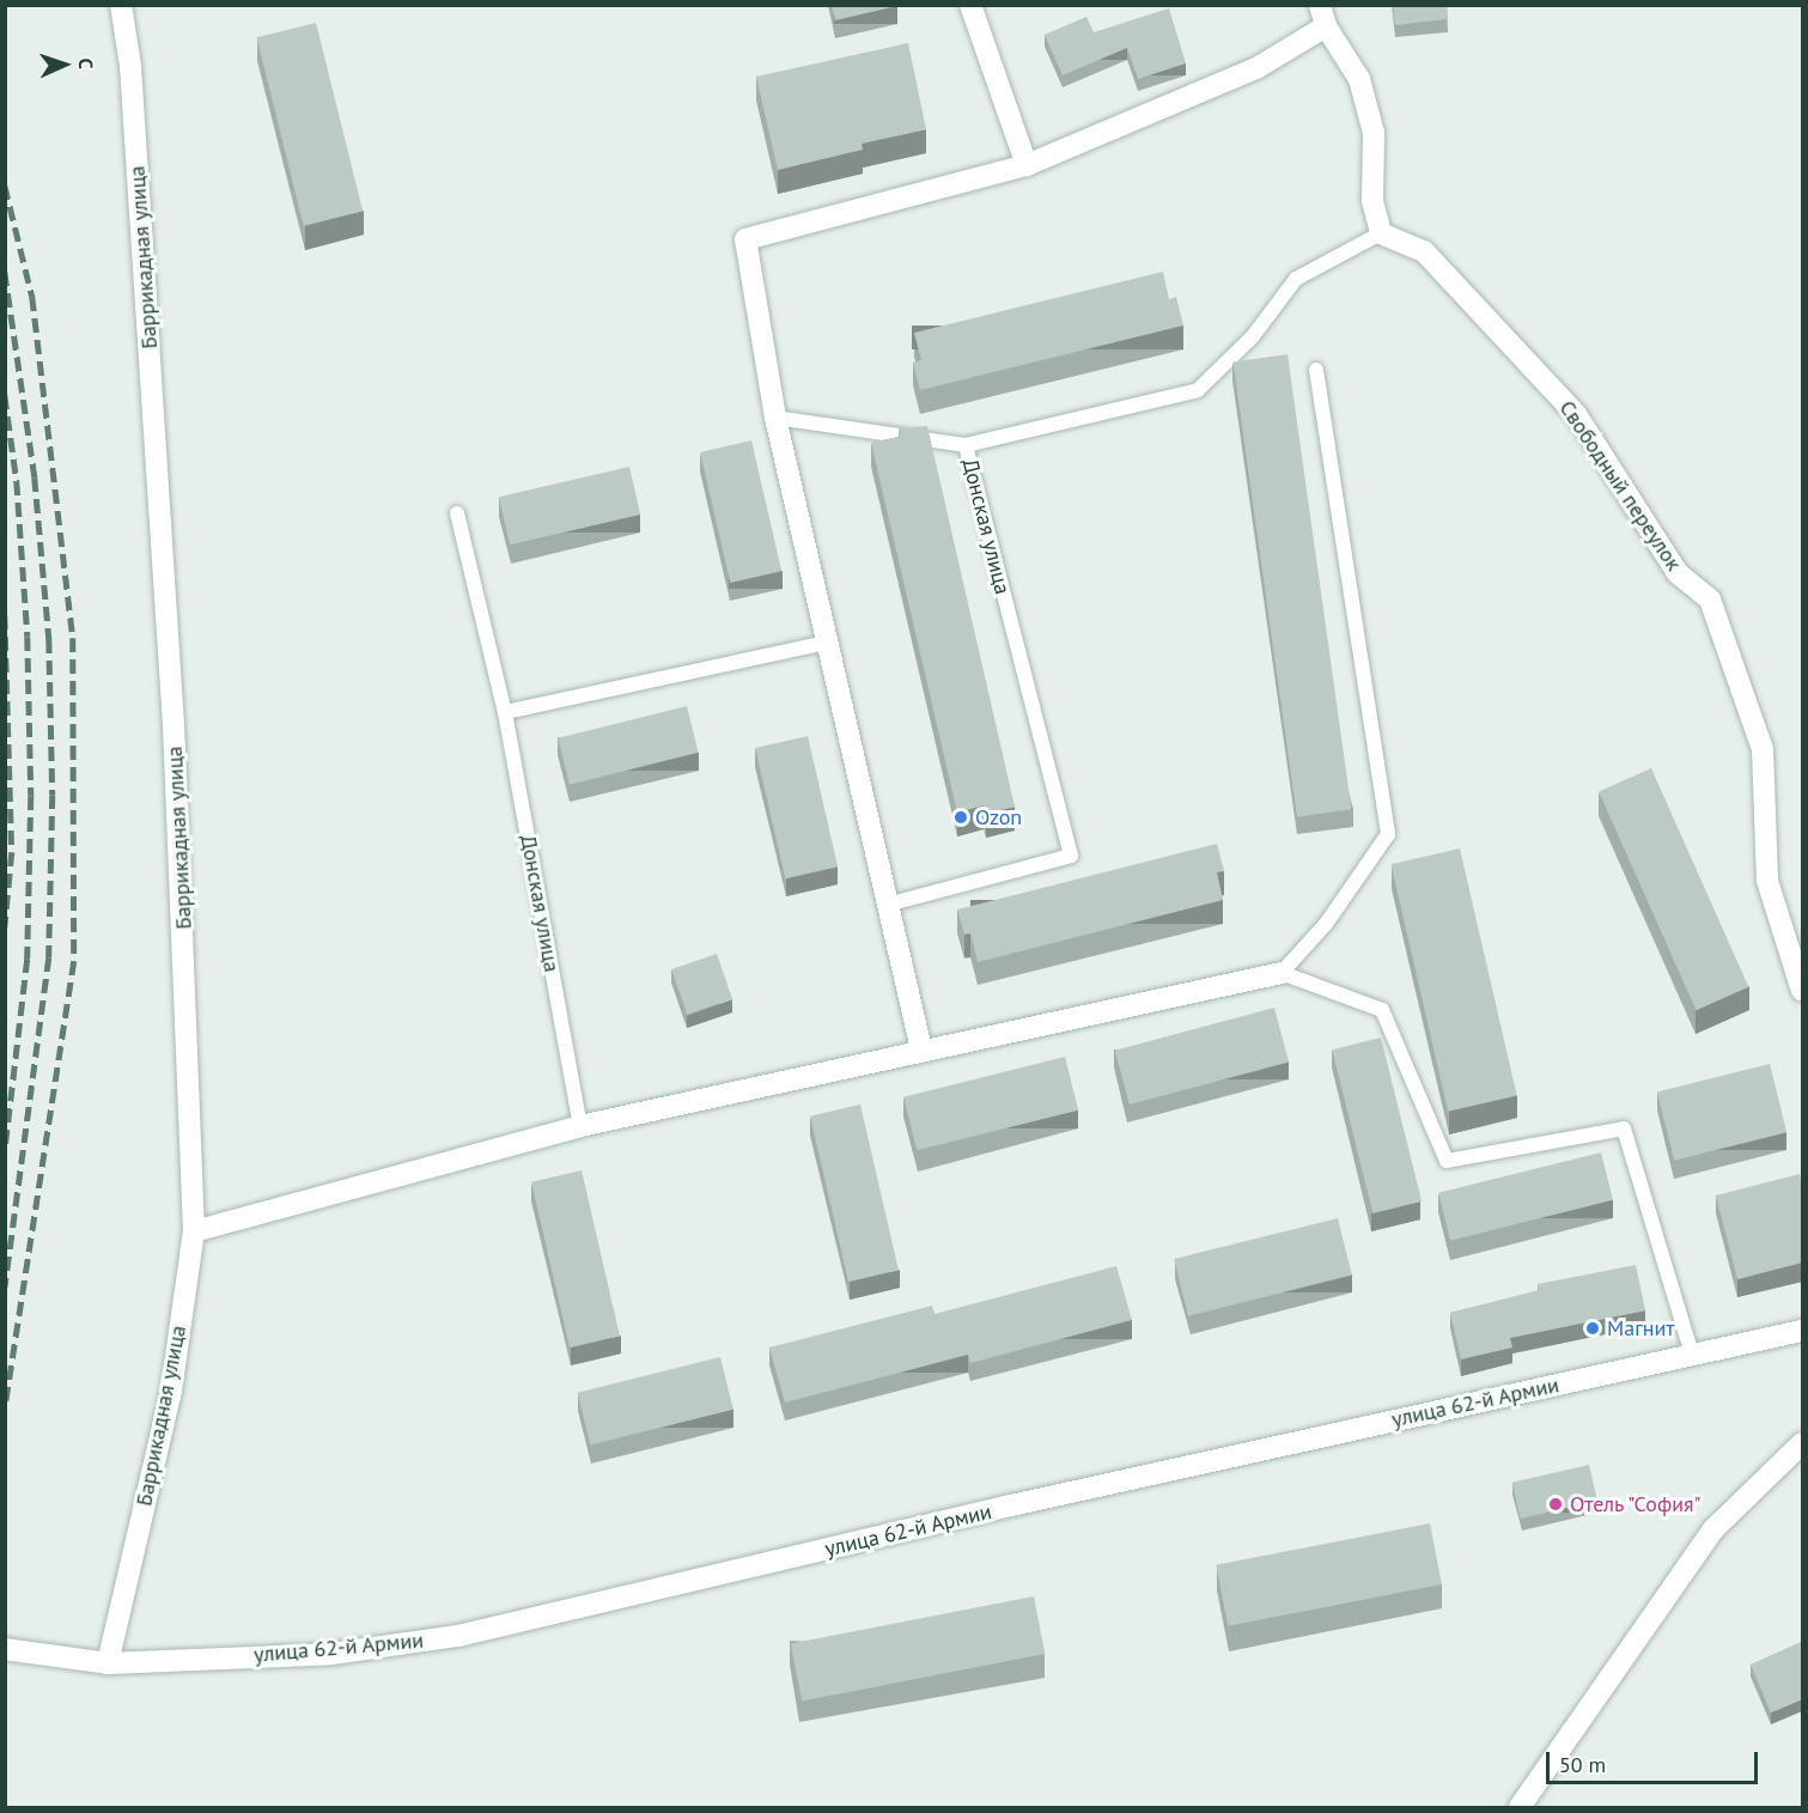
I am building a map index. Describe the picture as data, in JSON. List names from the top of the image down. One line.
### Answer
{"streets":{"street":["Баррикадная улица","Свободный переулок","улица 62-й Армии"],"lane":["Донская улица"]},"crossings":[["Баррикадная улица","улица 62-й Армии"],["Свободный переулок","Донская улица"]],"places":["Ozon","Магнит","Отель \"София\""],"scale_bar":"50 m","north":"right"}
